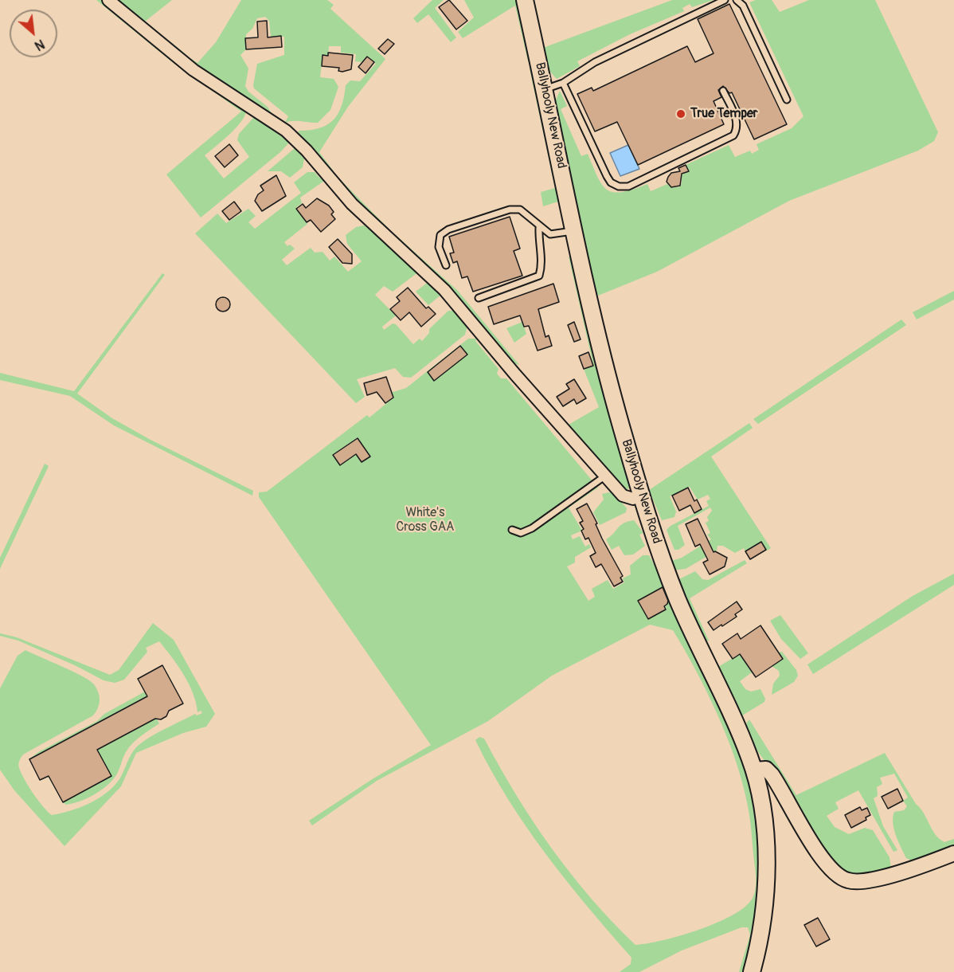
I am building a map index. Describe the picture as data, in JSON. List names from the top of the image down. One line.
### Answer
{"streets":{"main road":["Ballyhooly New Road"]},"parks":["White's Cross GAA"],"places":["True Temper"],"north":"bottom right"}
